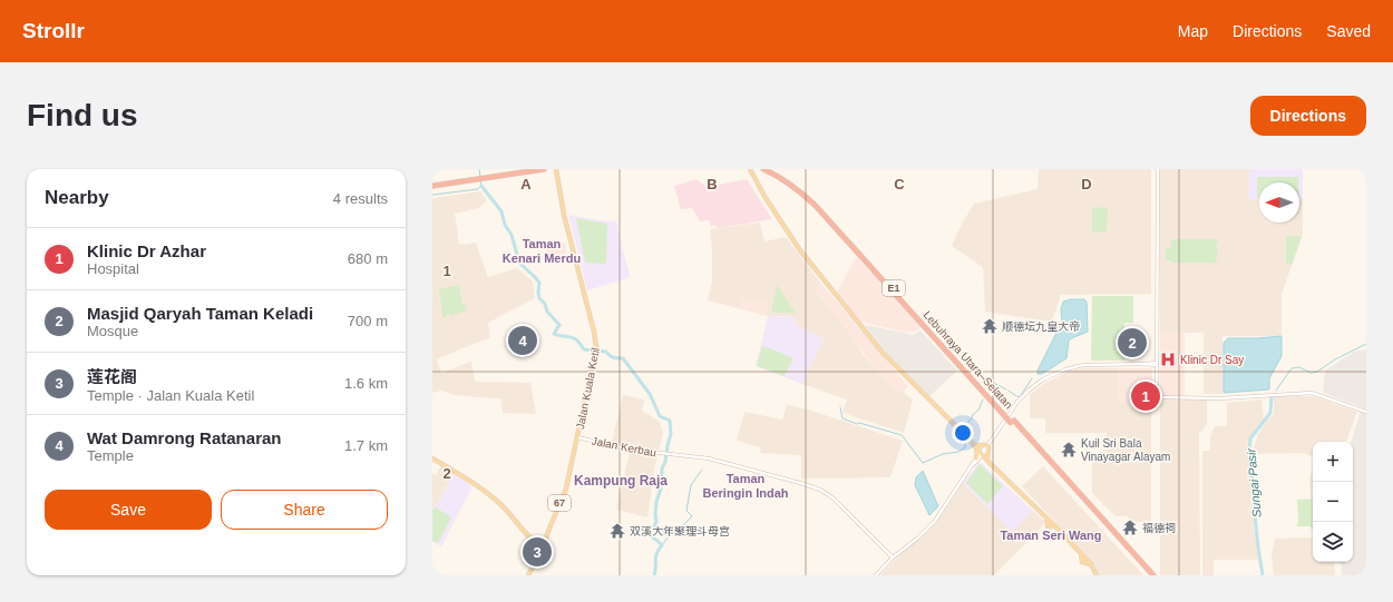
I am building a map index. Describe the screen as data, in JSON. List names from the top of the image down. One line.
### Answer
{"streets":{"highway":["E1","Lebuhraya Utara–Selatan"],"main road":["Jalan Kuala Ketil","67"],"street":["Jalan Kerbau"]},"crossings":[["Jalan Kuala Ketil","Jalan Kerbau"]],"districts":["Taman Kenari Merdu","Taman Beringin Indah","Kampung Raja","Taman Seri Wang"],"water":["Sungai Pasir"],"places":{"temple":["顺德坛九皇大帝","Kuil Sri Bala Vinayagar Alayam","福德祠","双溪大年聚理斗母宫"],"hospital":["Klinic Dr Say"]},"north":"left","page":{"header":"Strollr","nav":["Map","Directions","Saved"],"buttons":["Directions",["Save","Share"]],"title":"Find us","heading":["Nearby","4 results"],"list":[{"mark":"1","name":"Klinic Dr Azhar","note":"Hospital","value":"680 m"},{"mark":"2","name":"Masjid Qaryah Taman Keladi","note":"Mosque","value":"700 m"},{"mark":"3","name":"莲花阁","note":"Temple · Jalan Kuala Ketil","value":"1.6 km"},{"mark":"4","name":"Wat Damrong Ratanaran","note":"Temple","value":"1.7 km"}],"pins":["4","2","1","3"],"map_buttons":["+","−"]},"grid":{"columns":["A","B","C","D"],"rows":["1","2"]}}
